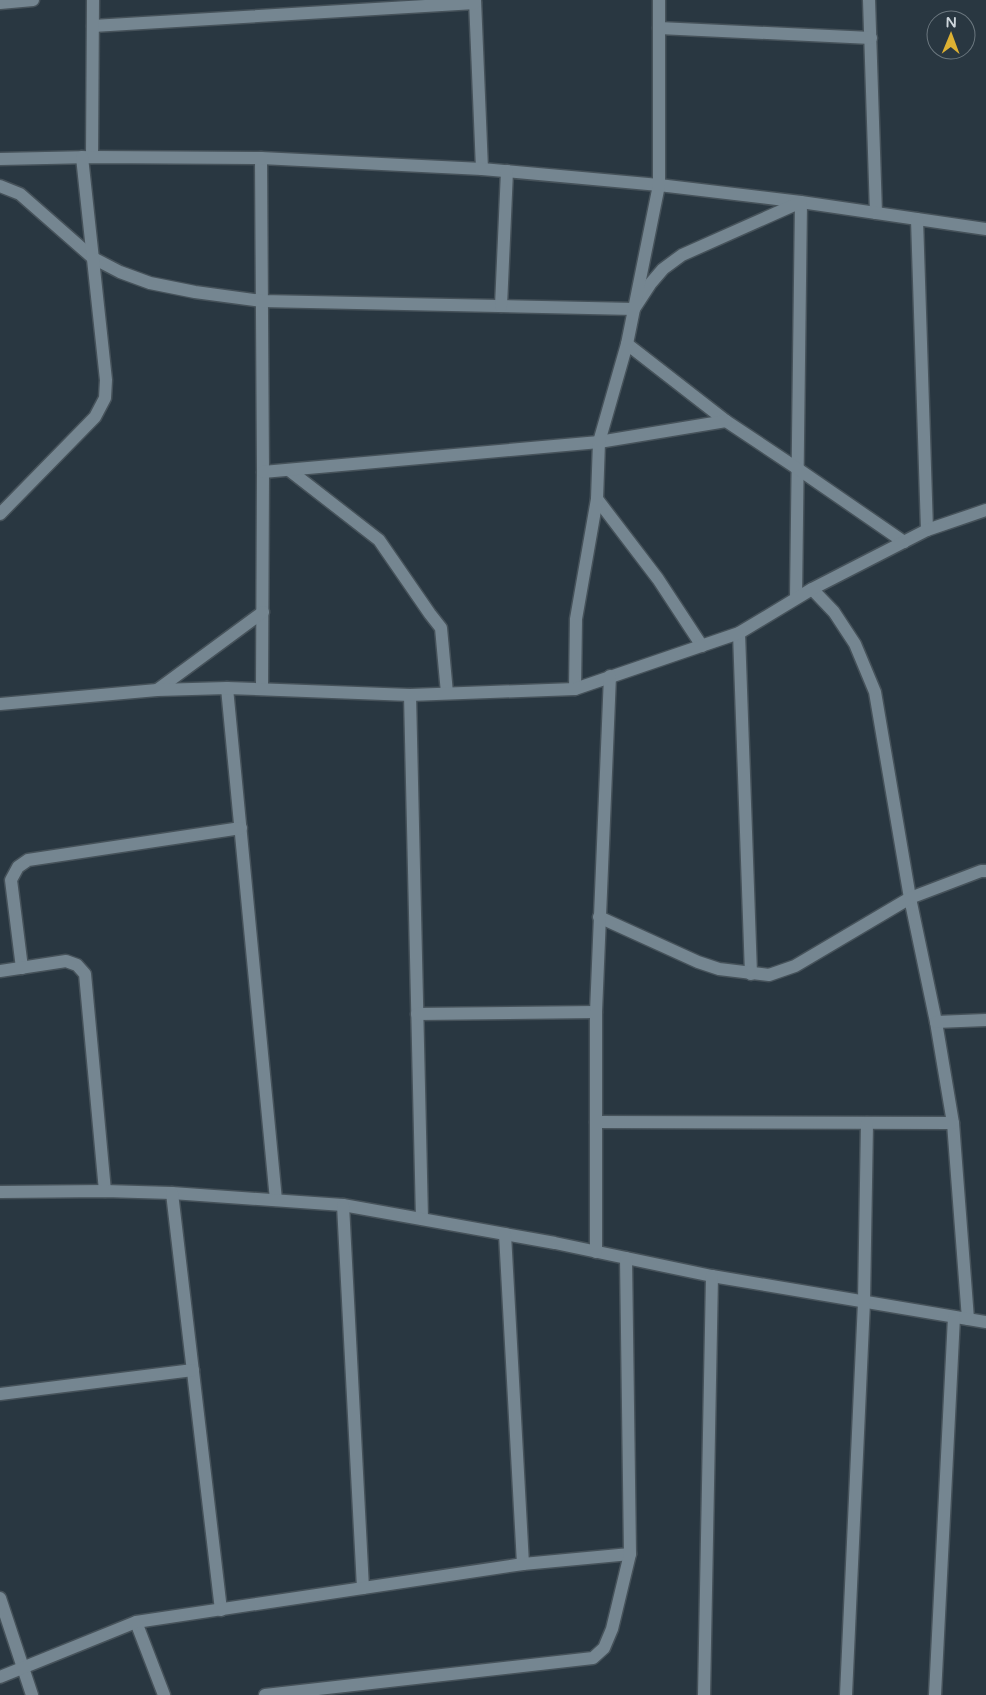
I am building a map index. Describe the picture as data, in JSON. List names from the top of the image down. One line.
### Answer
{"north":"top"}
